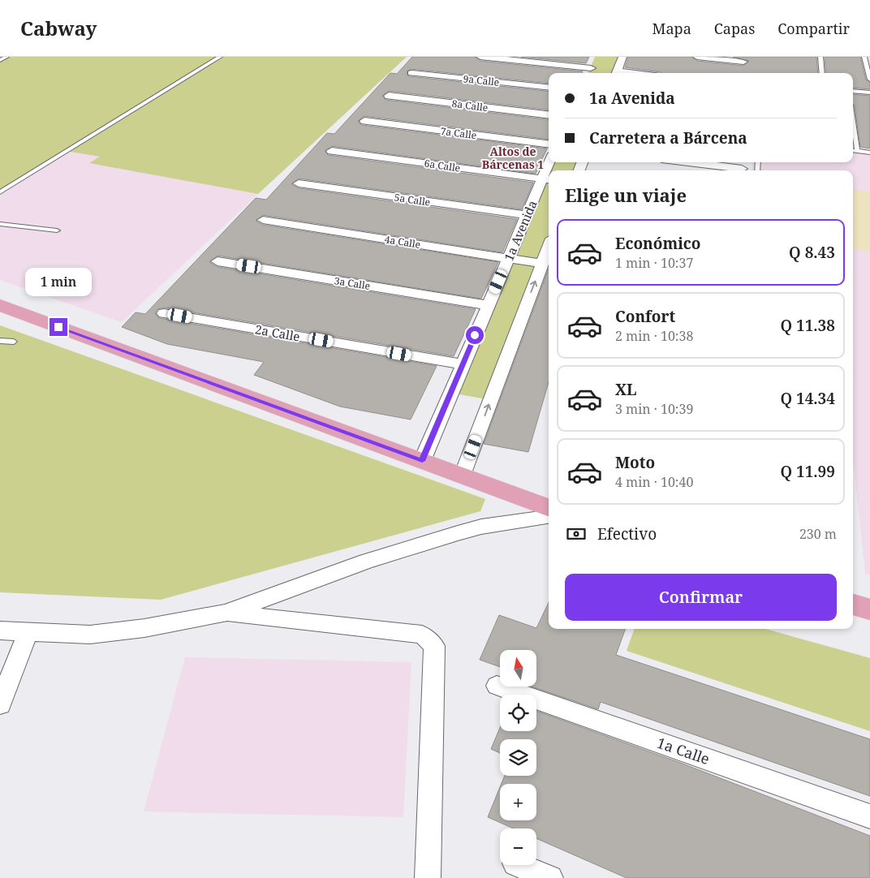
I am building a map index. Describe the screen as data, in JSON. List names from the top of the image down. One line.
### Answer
{"streets":{"street":["9a Calle","8a Calle","7a Calle","6a Calle","5a Calle","1a Avenida","4a Calle","3a Calle","2a Calle","1a Calle"]},"crossings":[["6a Calle","1a Avenida"],["5a Calle","1a Avenida"],["1a Avenida","4a Calle"],["1a Avenida","3a Calle"],["1a Avenida","2a Calle"]],"districts":["Altos de Bárcenas 1"],"north":"top","page":{"header":"Cabway","nav":["Mapa","Capas","Compartir"],"banner":["1a Avenida","Carretera a Bárcena"],"heading":"Elige un viaje","list":[{"name":"Económico","note":"1 min · 10:37","value":"Q 8.43"},{"name":"Confort","note":"2 min · 10:38","value":"Q 11.38"},{"name":"XL","note":"3 min · 10:39","value":"Q 14.34"},{"name":"Moto","note":"4 min · 10:40","value":"Q 11.99"}],"bubble":"1 min","pay":["Efectivo","230 m"],"buttons":"Confirmar","map_buttons":["+","−"]}}
